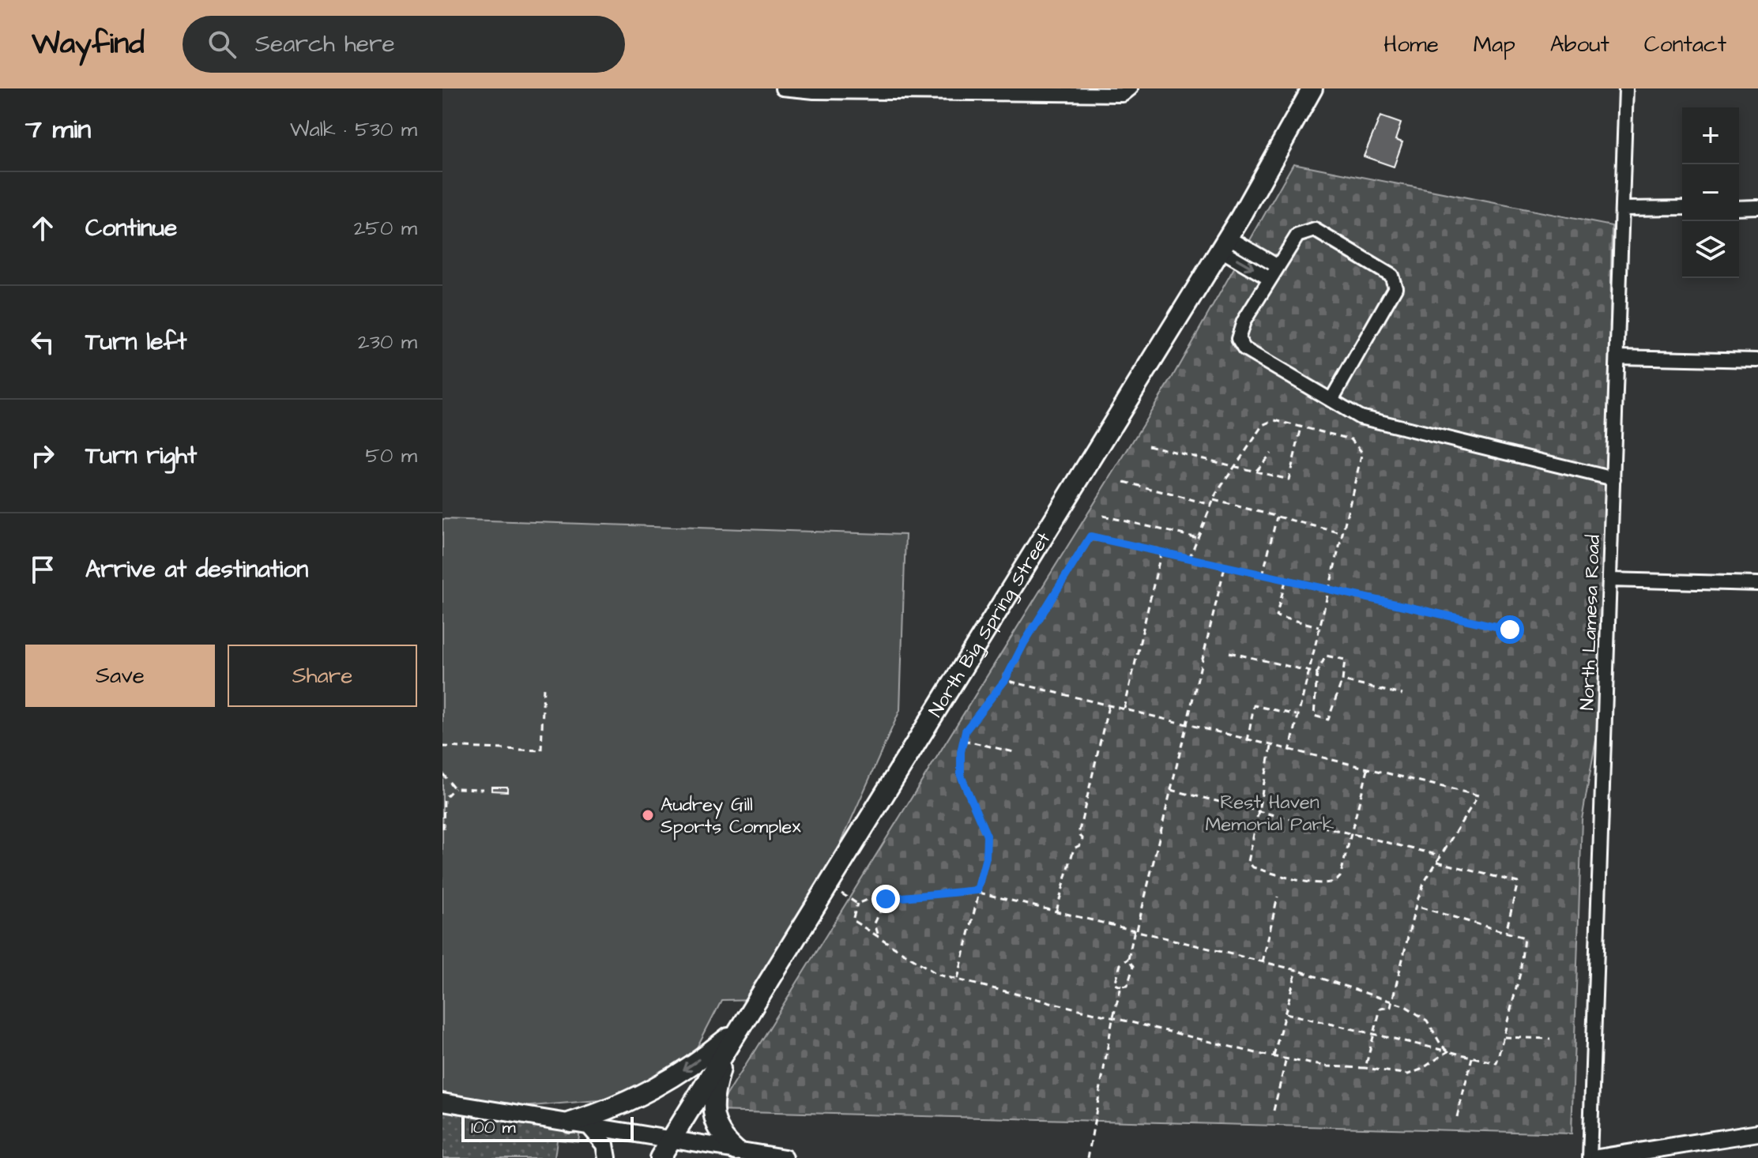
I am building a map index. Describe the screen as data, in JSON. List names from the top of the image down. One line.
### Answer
{"streets":{"highway":["North Big Spring Street"],"street":["North Lamesa Road"]},"parks":["Rest Haven Memorial Park"],"places":["Audrey Gill Sports Complex"],"scale_bar":"100 m","page":{"header":"Wayfind","search":"Search here","nav":["Home","Map","About","Contact"],"heading":["7 min","Walk · 530 m"],"map_buttons":["+","−"],"list":[["Continue","250 m"],["Turn left","230 m"],["Turn right","50 m"],"Arrive at destination"],"buttons":["Save","Share"],"scale":"100 m"}}
